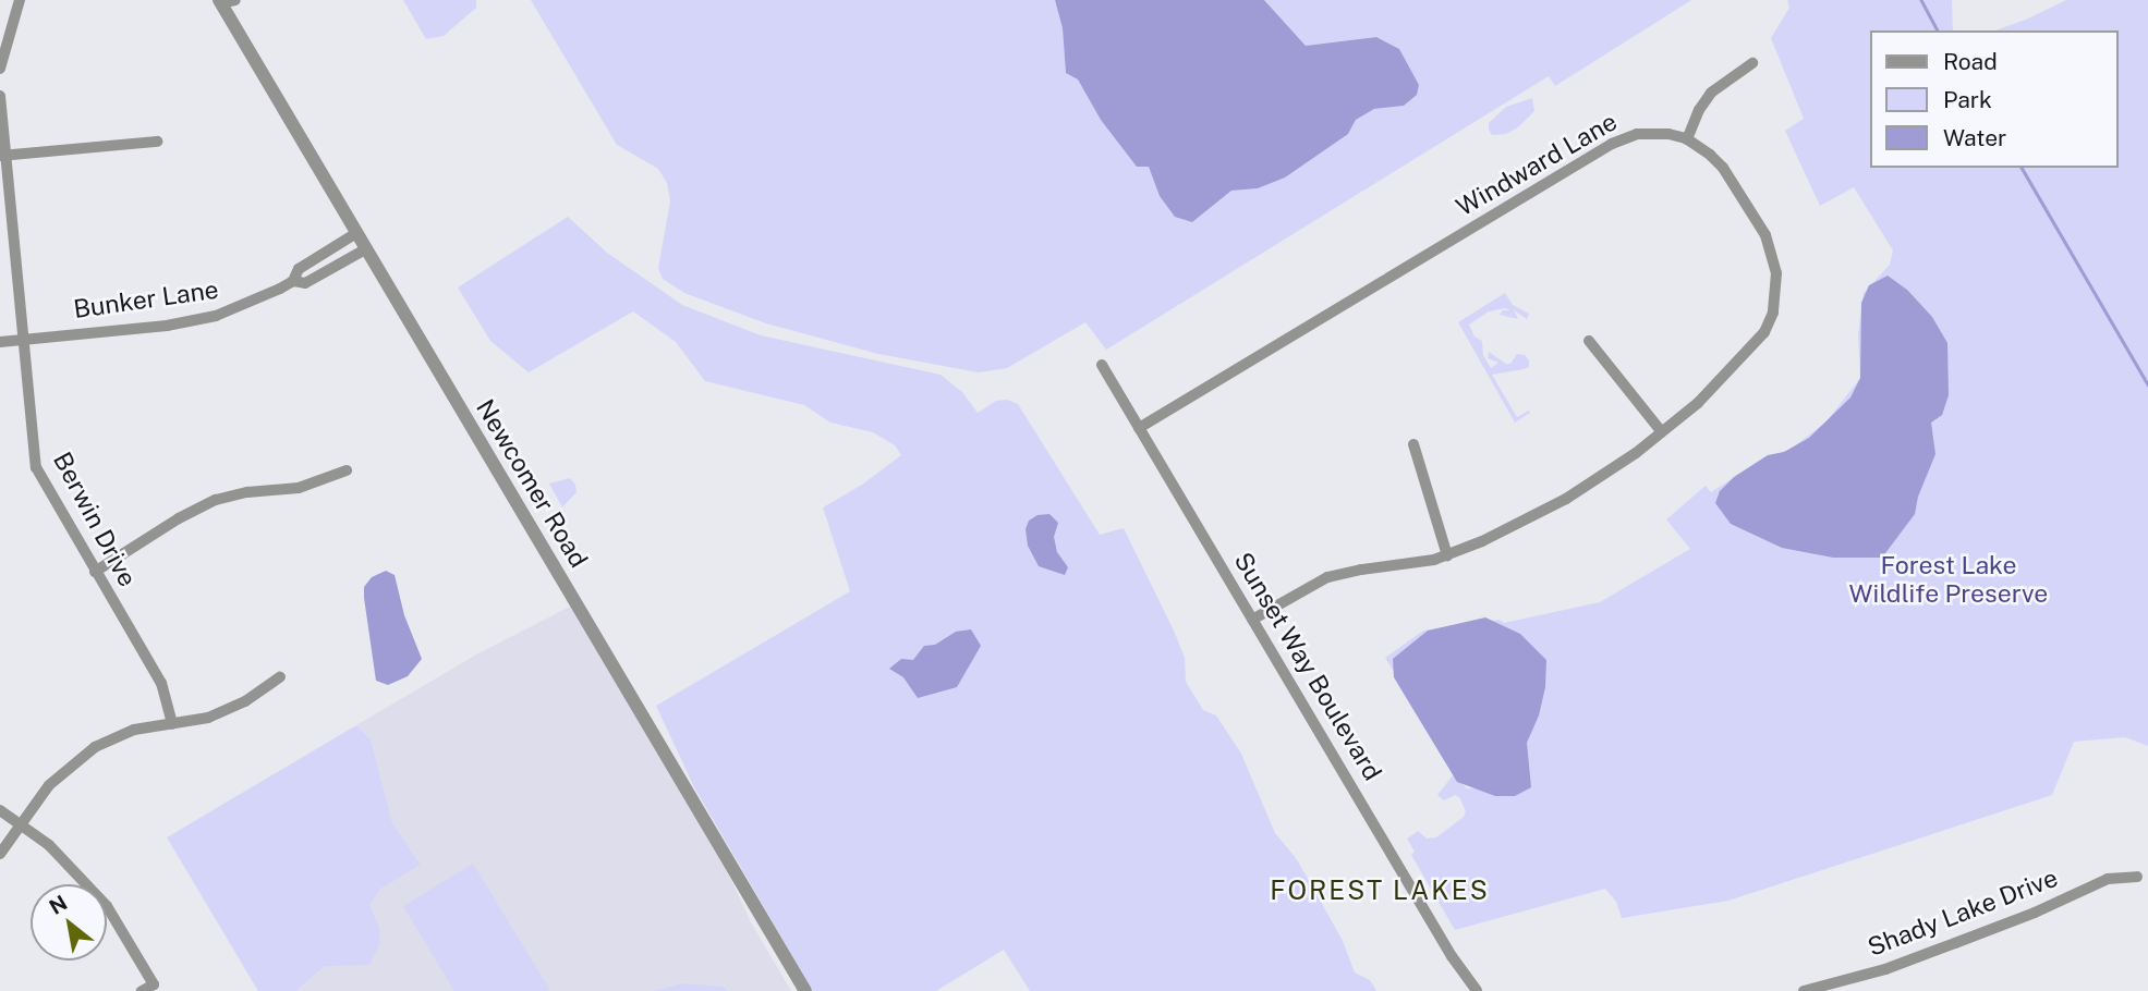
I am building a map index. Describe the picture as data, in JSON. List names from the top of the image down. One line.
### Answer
{"streets":{"street":["Windward Lane","Bunker Lane","Newcomer Road","Berwin Drive","Sunset Way Boulevard","Shady Lake Drive"]},"crossings":[["Windward Lane","Sunset Way Boulevard"],["Bunker Lane","Newcomer Road"],["Bunker Lane","Berwin Drive"]],"districts":["FOREST LAKES"],"parks":["Forest Lake Wildlife Preserve"],"legend":["Road","Park","Water"],"north":"top left"}
